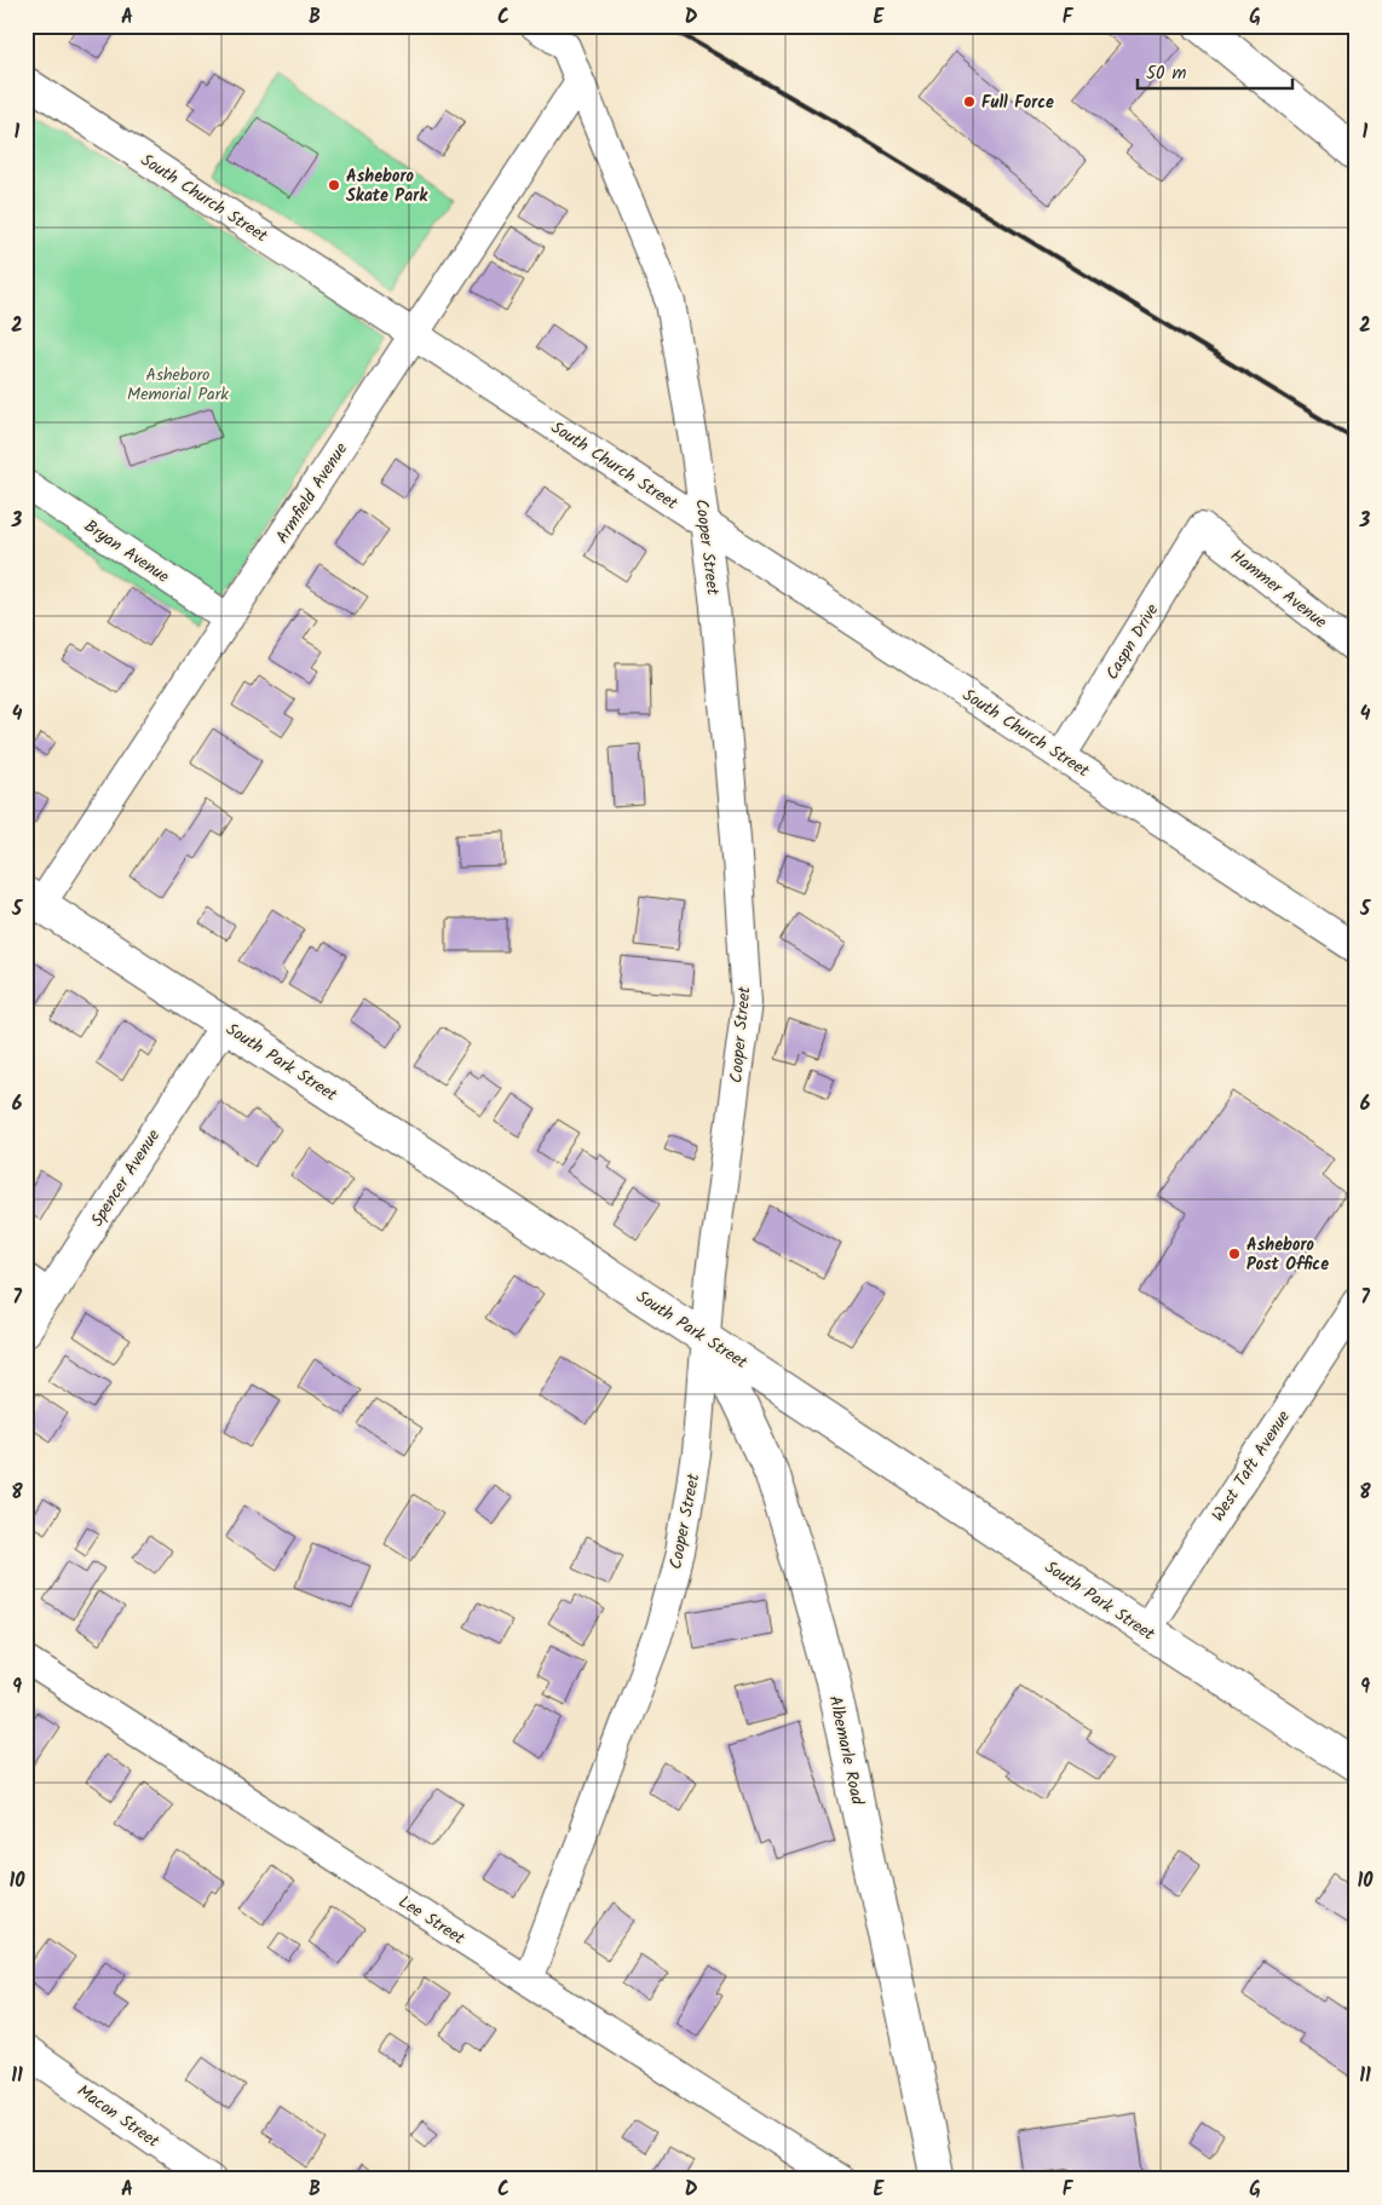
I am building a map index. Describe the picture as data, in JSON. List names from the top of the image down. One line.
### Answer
{"streets":{"main road":["South Park Street","Albemarle Road"],"street":["South Church Street","Armfield Avenue","Cooper Street","Bryan Avenue","Hammer Avenue","Caspn Drive","Spencer Avenue","West Taft Avenue","Lee Street","Macon Street"]},"crossings":[["South Church Street","Armfield Avenue"],["South Church Street","Cooper Street"],["South Church Street","Caspn Drive"],["Armfield Avenue","Cooper Street"],["Armfield Avenue","Bryan Avenue"],["Armfield Avenue","South Park Street"],["Cooper Street","South Park Street"],["Cooper Street","Albemarle Road"],["Cooper Street","Lee Street"],["Hammer Avenue","Caspn Drive"],["South Park Street","Spencer Avenue"],["South Park Street","West Taft Avenue"],["South Park Street","Albemarle Road"]],"parks":["Asheboro Memorial Park"],"places":["Full Force","Asheboro Skate Park","Asheboro Post Office"],"scale_bar":"50 m","grid":{"columns":["A","B","C","D","E","F","G"],"rows":["1","2","3","4","5","6","7","8","9","10","11"]}}
